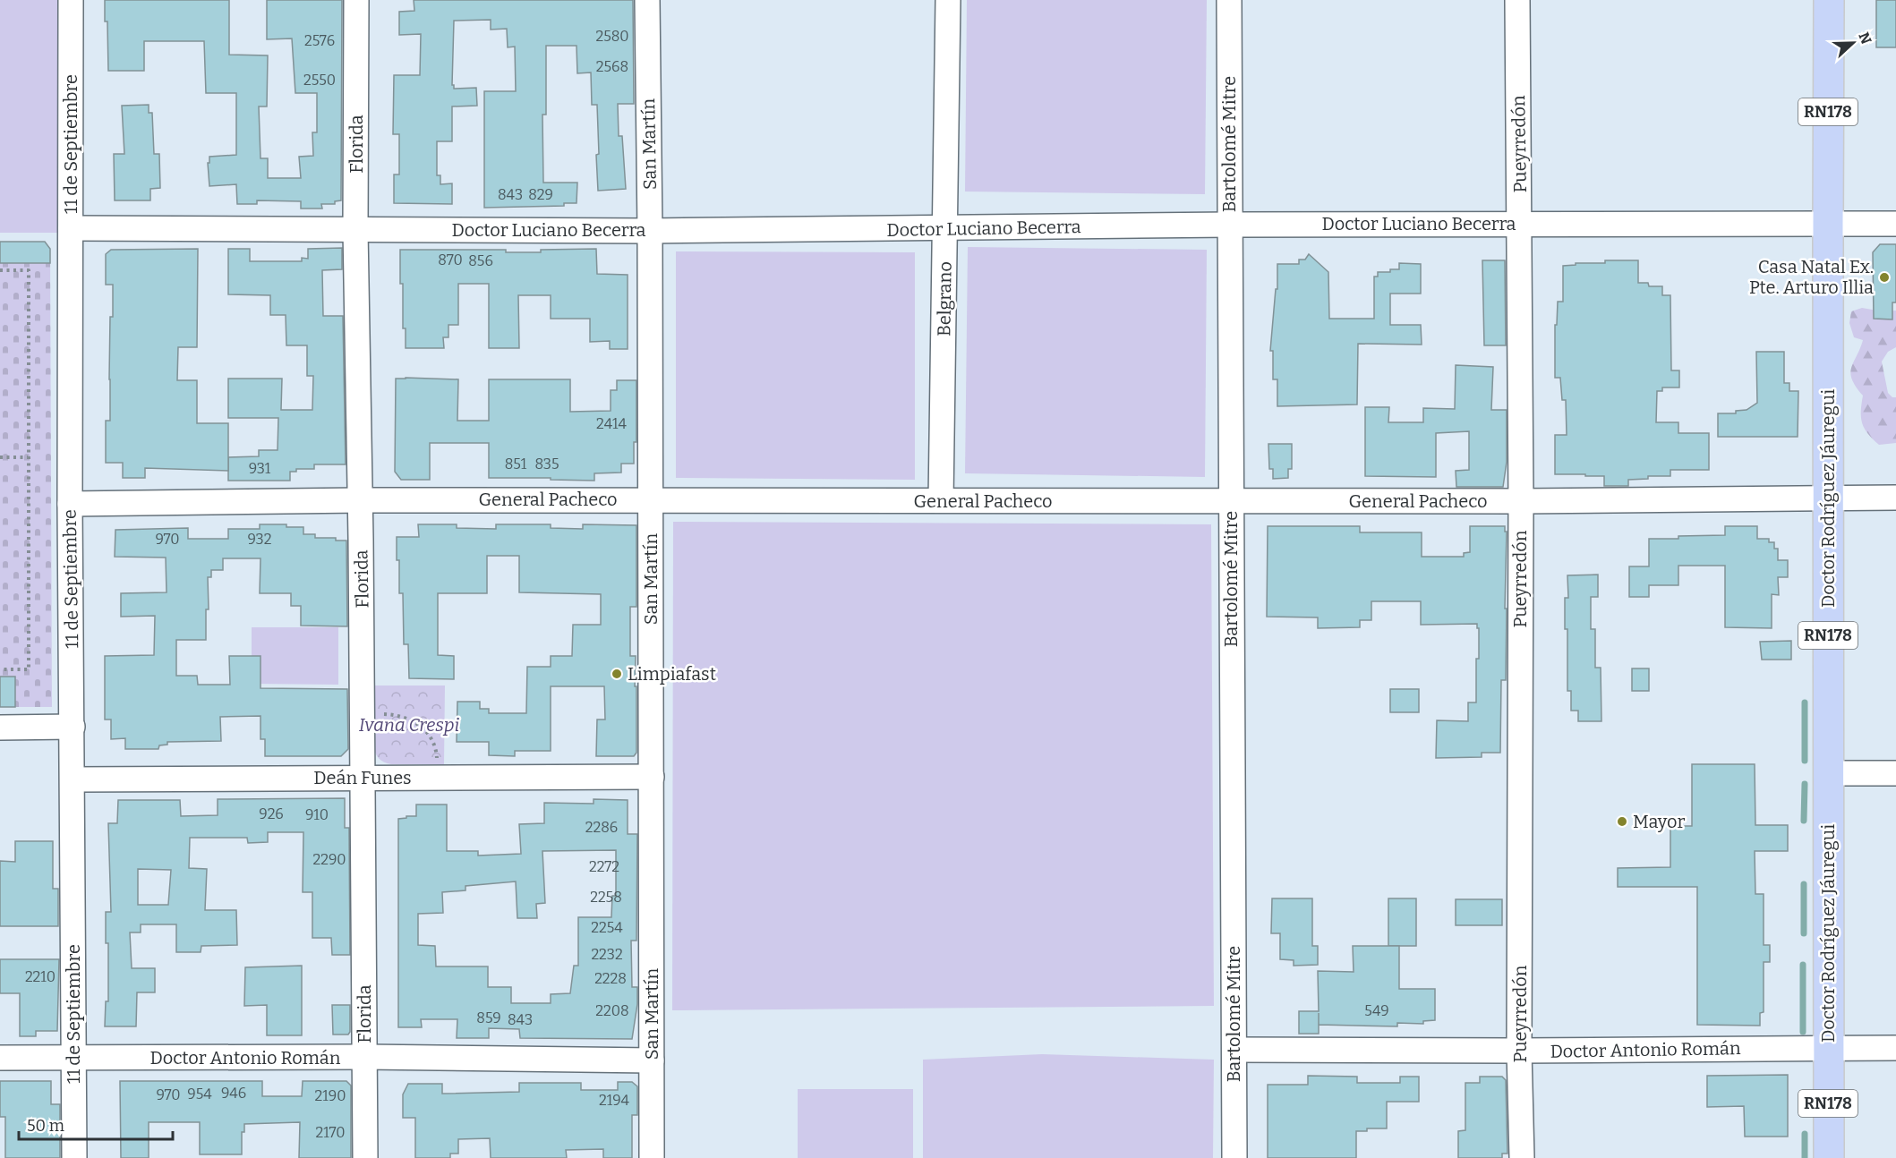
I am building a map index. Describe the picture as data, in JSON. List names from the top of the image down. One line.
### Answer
{"streets":{"main road":["RN178","Doctor Rodríguez Jáuregui"],"street":["11 de Septiembre","Florida","San Martín","Bartolomé Mitre","Pueyrredón","Doctor Luciano Becerra","Belgrano","General Pacheco","Deán Funes","Doctor Antonio Román"]},"crossings":[["11 de Septiembre","Doctor Luciano Becerra"],["11 de Septiembre","General Pacheco"],["11 de Septiembre","Deán Funes"],["11 de Septiembre","Doctor Antonio Román"],["Florida","Doctor Luciano Becerra"],["Florida","General Pacheco"],["Florida","Deán Funes"],["Florida","Doctor Antonio Román"],["San Martín","Doctor Luciano Becerra"],["San Martín","General Pacheco"],["San Martín","Deán Funes"],["San Martín","Doctor Antonio Román"],["Bartolomé Mitre","Doctor Luciano Becerra"],["Bartolomé Mitre","General Pacheco"],["Bartolomé Mitre","Doctor Antonio Román"],["Pueyrredón","Doctor Luciano Becerra"],["Pueyrredón","General Pacheco"],["Pueyrredón","Doctor Antonio Román"],["Doctor Luciano Becerra","Belgrano"],["Doctor Luciano Becerra","Doctor Rodríguez Jáuregui"],["Belgrano","General Pacheco"],["Doctor Rodríguez Jáuregui","General Pacheco"],["Doctor Rodríguez Jáuregui","Doctor Antonio Román"]],"parks":["Ivana Crespi"],"places":["Casa Natal Ex. Pte. Arturo Illia","Limpiafast","Mayor"],"house_numbers":["2580","2576","2568","2550","843","829","870","856","2414","851","835","931","970","932","926","910","2286","2290","2272","2258","2254","2232","2210","2228","2208","549","859","843","946","954","970","2190","2194","2170"],"scale_bar":"50 m","north":"right"}
